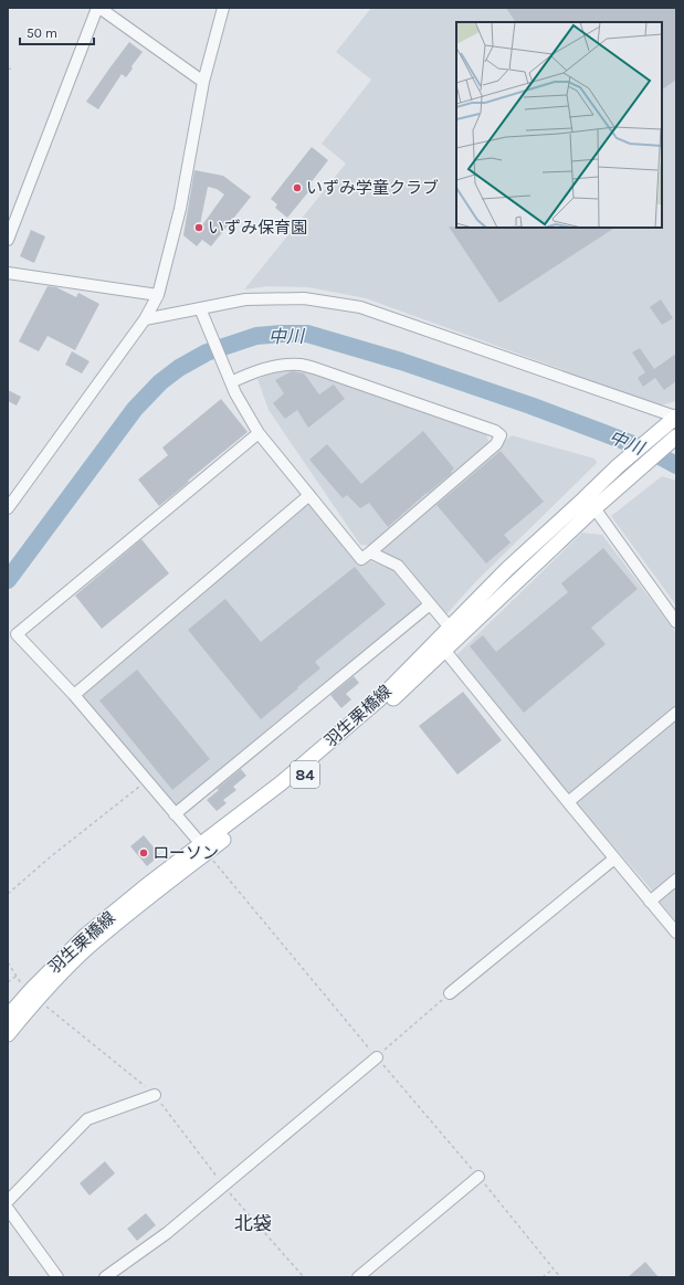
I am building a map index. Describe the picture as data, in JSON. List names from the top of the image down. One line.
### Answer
{"streets":{"main road":["羽生栗橋線","84"]},"districts":["北袋"],"water":["中川"],"places":["いずみ学童クラブ","いずみ保育園","ローソン"],"scale_bar":"50 m"}
